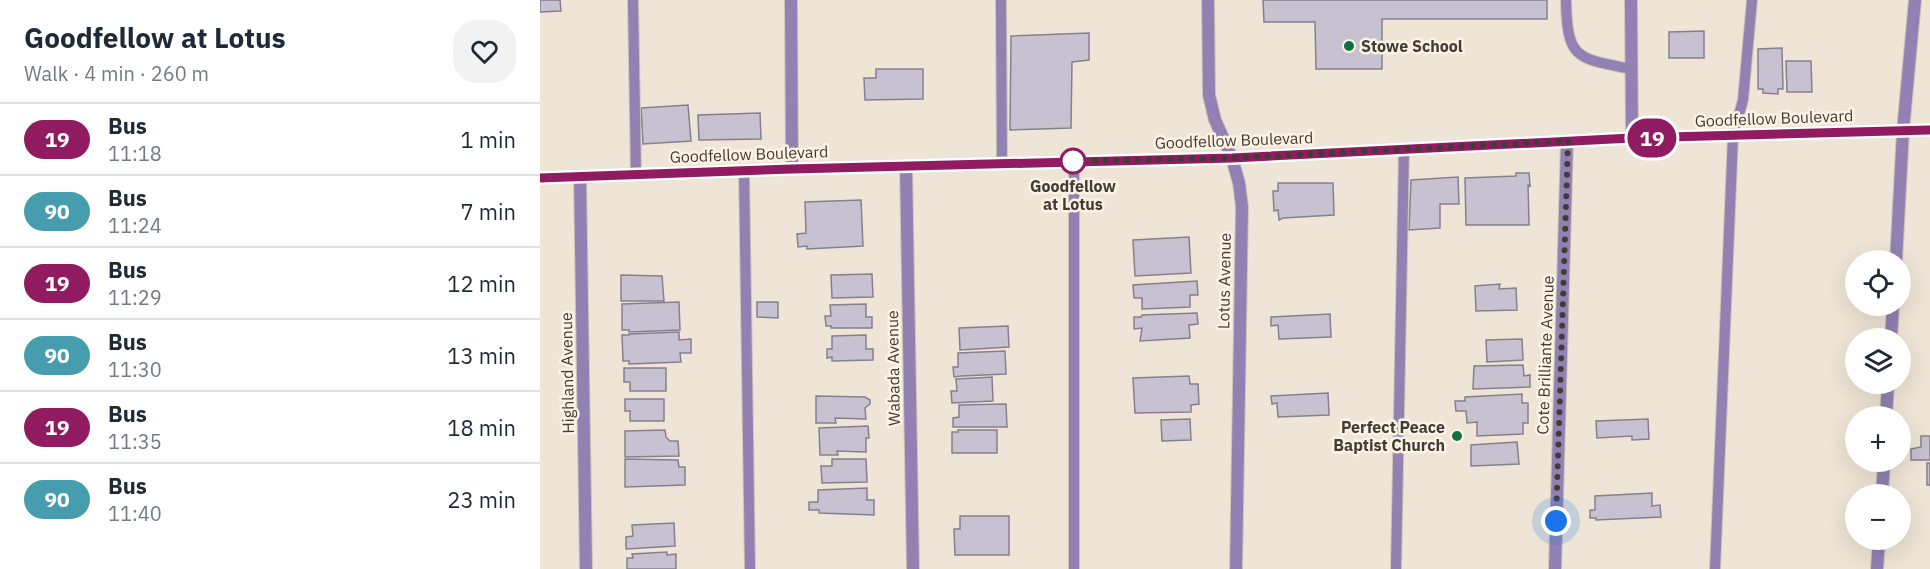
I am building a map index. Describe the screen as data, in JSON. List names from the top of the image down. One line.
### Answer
{"streets":{"main road":["Goodfellow Boulevard"],"street":["Lotus Avenue","Cote Brilliante Avenue","Wabada Avenue","Highland Avenue"]},"crossings":[["Goodfellow Boulevard","Lotus Avenue"],["Goodfellow Boulevard","Cote Brilliante Avenue"],["Goodfellow Boulevard","Wabada Avenue"],["Goodfellow Boulevard","Highland Avenue"]],"places":["Stowe School","Goodfellow at Lotus","Perfect Peace Baptist Church"],"lines":["bus line 19"],"page":{"heading":["Goodfellow at Lotus","Walk · 4 min · 260 m"],"on_map":"19","list":[{"mark":"19","name":"Bus","note":"11:18","value":"1 min"},{"mark":"90","name":"Bus","note":"11:24","value":"7 min"},{"mark":"19","name":"Bus","note":"11:29","value":"12 min"},{"mark":"90","name":"Bus","note":"11:30","value":"13 min"},{"mark":"19","name":"Bus","note":"11:35","value":"18 min"},{"mark":"90","name":"Bus","note":"11:40","value":"23 min"}],"map_buttons":["+","−"]}}
